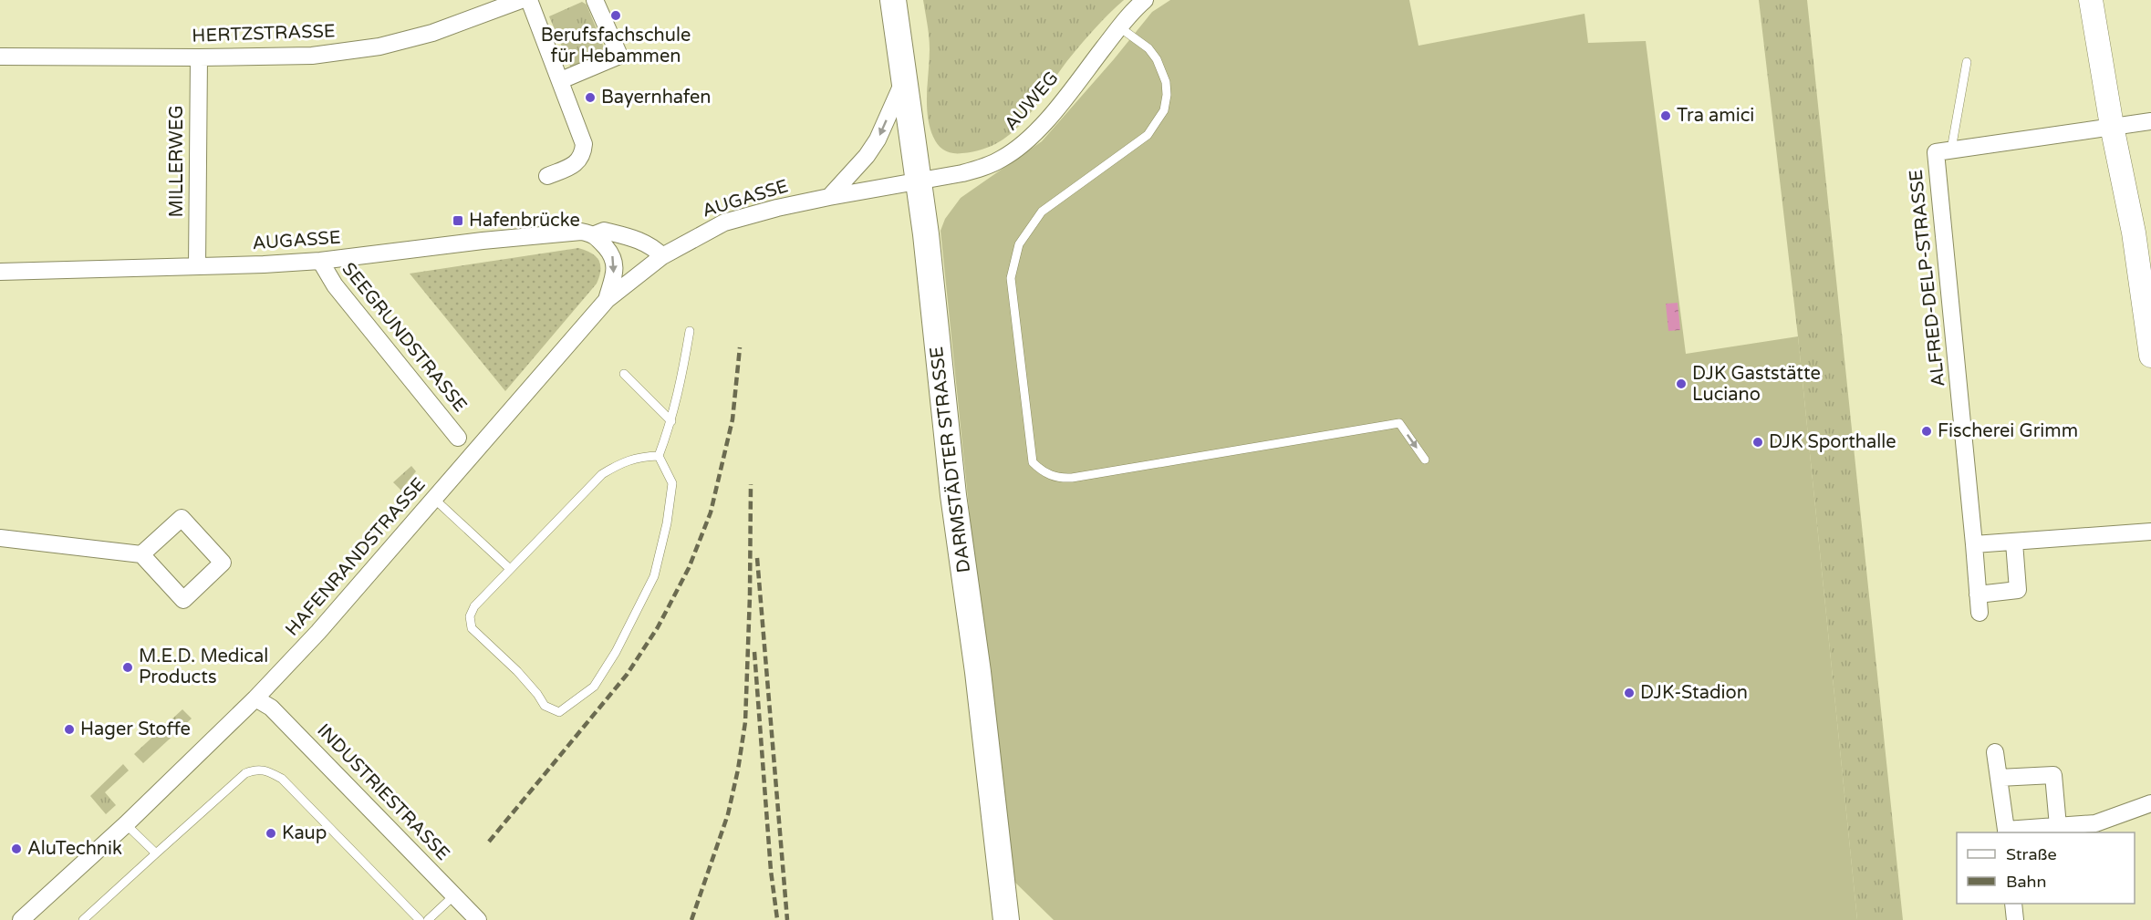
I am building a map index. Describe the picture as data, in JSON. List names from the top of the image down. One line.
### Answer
{"streets":{"main road":["DARMSTÄDTER STRASSE"],"street":["HERTZSTRASSE","AUWEG","MILLERWEG","AUGASSE","ALFRED-DELP-STRASSE","SEEGRUNDSTRASSE","HAFENRANDSTRASSE","INDUSTRIESTRASSE"]},"crossings":[["HERTZSTRASSE","MILLERWEG"],["AUWEG","AUGASSE"],["AUWEG","DARMSTÄDTER STRASSE"],["MILLERWEG","AUGASSE"],["AUGASSE","SEEGRUNDSTRASSE"],["AUGASSE","DARMSTÄDTER STRASSE"],["AUGASSE","HAFENRANDSTRASSE"],["HAFENRANDSTRASSE","INDUSTRIESTRASSE"]],"places":{"other":["Berufsfachschule für Hebammen","Bayernhafen","Tra amici","DJK Gaststätte Luciano","Fischerei Grimm","DJK Sporthalle","M.E.D. Medical Products","DJK-Stadion","Hager Stoffe","Kaup","AluTechnik"],"transit":["Hafenbrücke"]},"legend":["Straße","Bahn"]}
